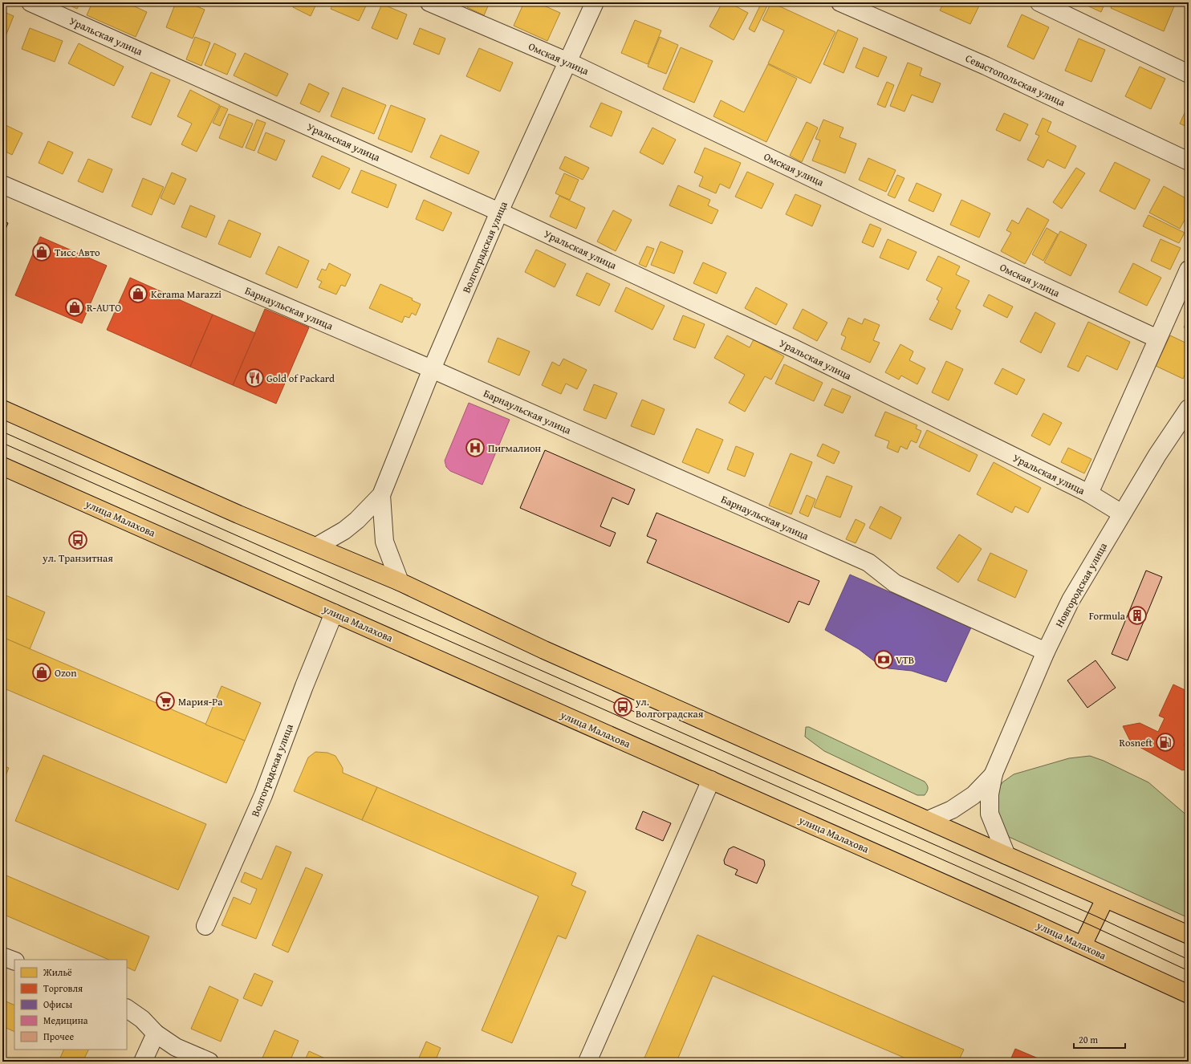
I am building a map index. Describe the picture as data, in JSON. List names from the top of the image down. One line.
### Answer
{"streets":{"main road":["улица Малахова"],"street":["Уральская улица","Омская улица","Севастопольская улица","Волгоградская улица","Барнаульская улица","Новгородская улица"]},"crossings":[["Уральская улица","Волгоградская улица"],["Уральская улица","Новгородская улица"],["Омская улица","Волгоградская улица"],["Волгоградская улица","Барнаульская улица"],["Волгоградская улица","улица Малахова"],["Барнаульская улица","Новгородская улица"]],"places":{"shop":["Тисс Авто","Kerama Marazzi","R-AUTO","Ozon"],"restaurant":["Gold of Packard"],"hospital":["Пигмалион"],"bus stop":["ул. Транзитная","ул. Волгоградская"],"building":["Formula"],"bank":["VTB"],"supermarket":["Мария-Ра"],"fuel station":["Rosneft"]},"legend":["Жильё","Торговля","Офисы","Медицина","Прочее"],"scale_bar":"20 m"}
